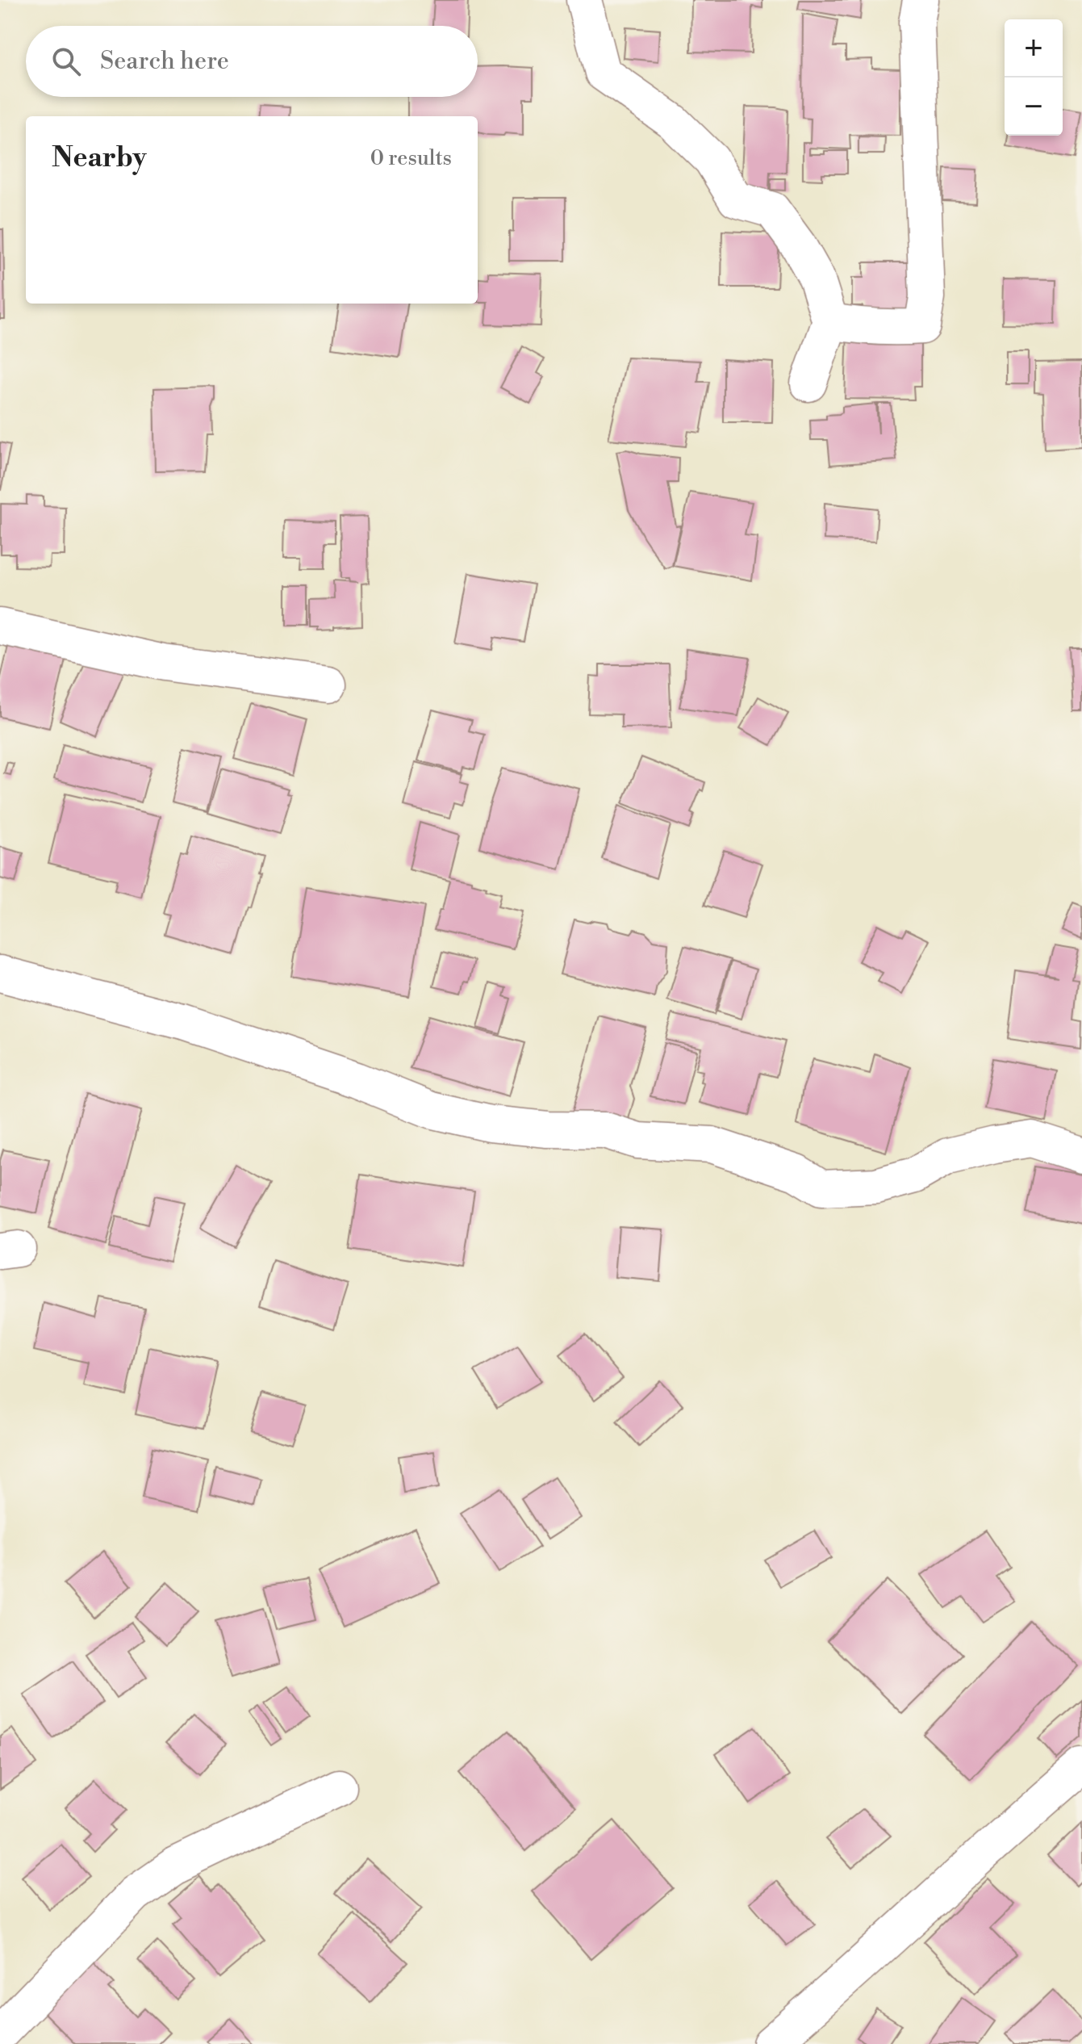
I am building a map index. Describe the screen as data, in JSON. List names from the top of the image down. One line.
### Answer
{"page":{"map_buttons":["+","−"],"search":"Search here","heading":["Nearby","0 results"]}}
